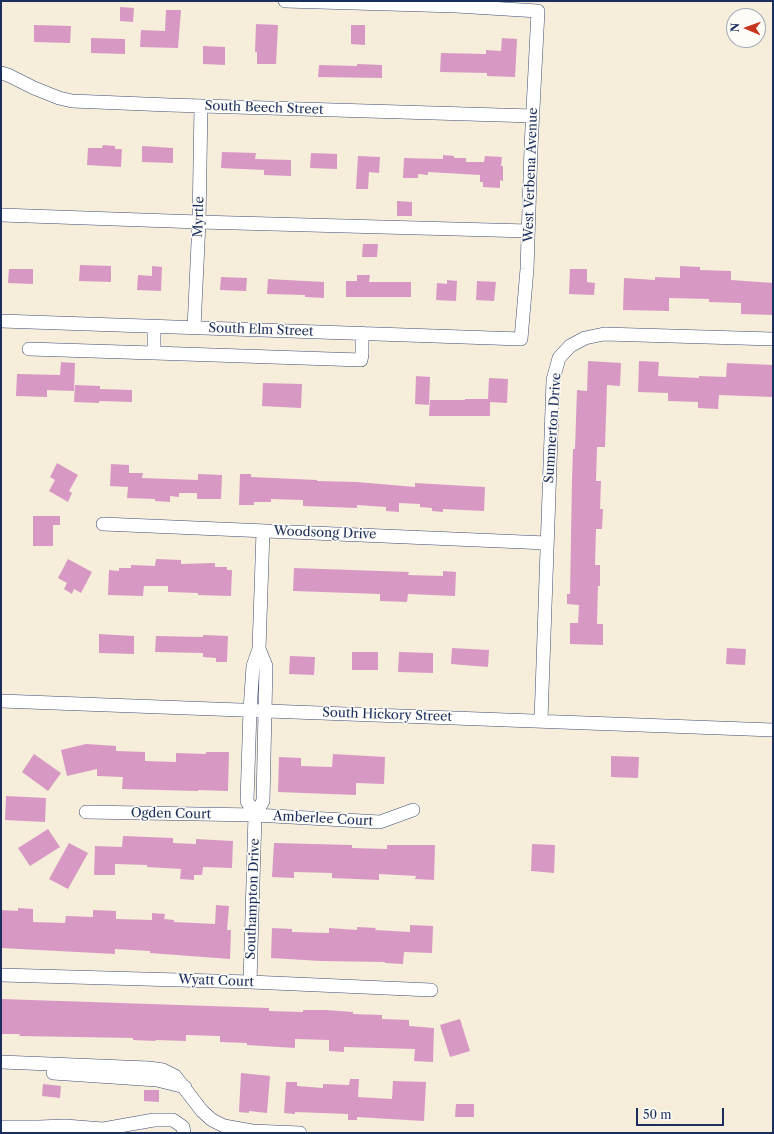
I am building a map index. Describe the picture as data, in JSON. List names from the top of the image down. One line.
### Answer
{"streets":{"street":["South Beech Street","West Verbena Avenue","Myrtle","South Elm Street","Summerton Drive","Woodsong Drive","South Hickory Street","Ogden Court","Amberlee Court","Southampton Drive","Wyatt Court"]},"crossings":[["South Beech Street","West Verbena Avenue"],["South Beech Street","Myrtle"],["West Verbena Avenue","South Elm Street"],["Myrtle","South Elm Street"],["Summerton Drive","Woodsong Drive"],["Summerton Drive","South Hickory Street"],["South Hickory Street","Southampton Drive"],["Ogden Court","Amberlee Court"],["Ogden Court","Southampton Drive"],["Amberlee Court","Southampton Drive"],["Southampton Drive","Wyatt Court"]],"scale_bar":"50 m","north":"left"}
